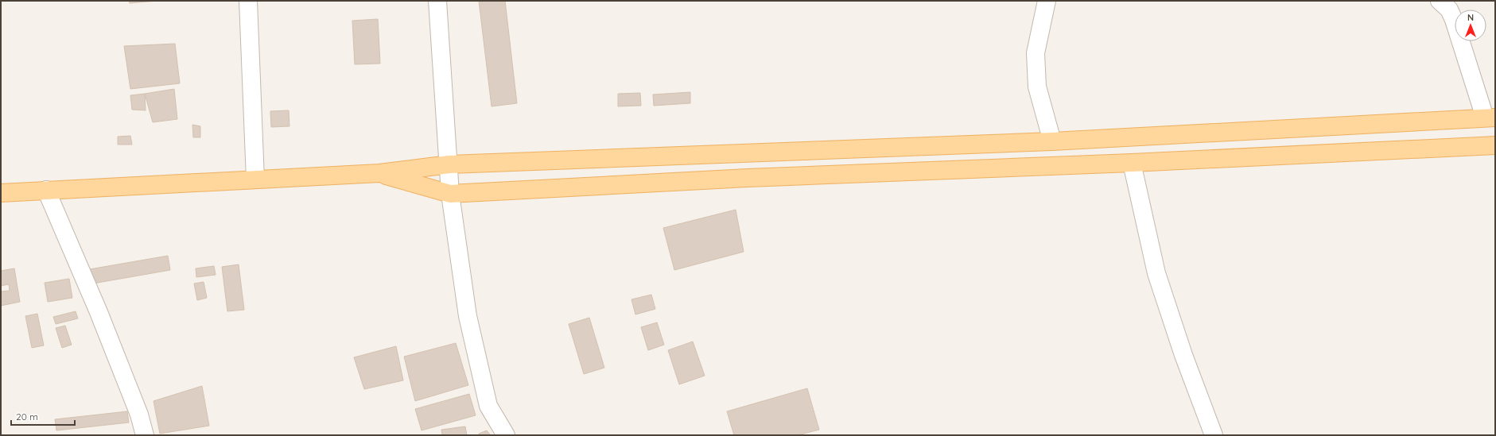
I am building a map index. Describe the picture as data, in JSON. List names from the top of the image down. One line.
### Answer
{"scale_bar":"20 m","north":"top"}
